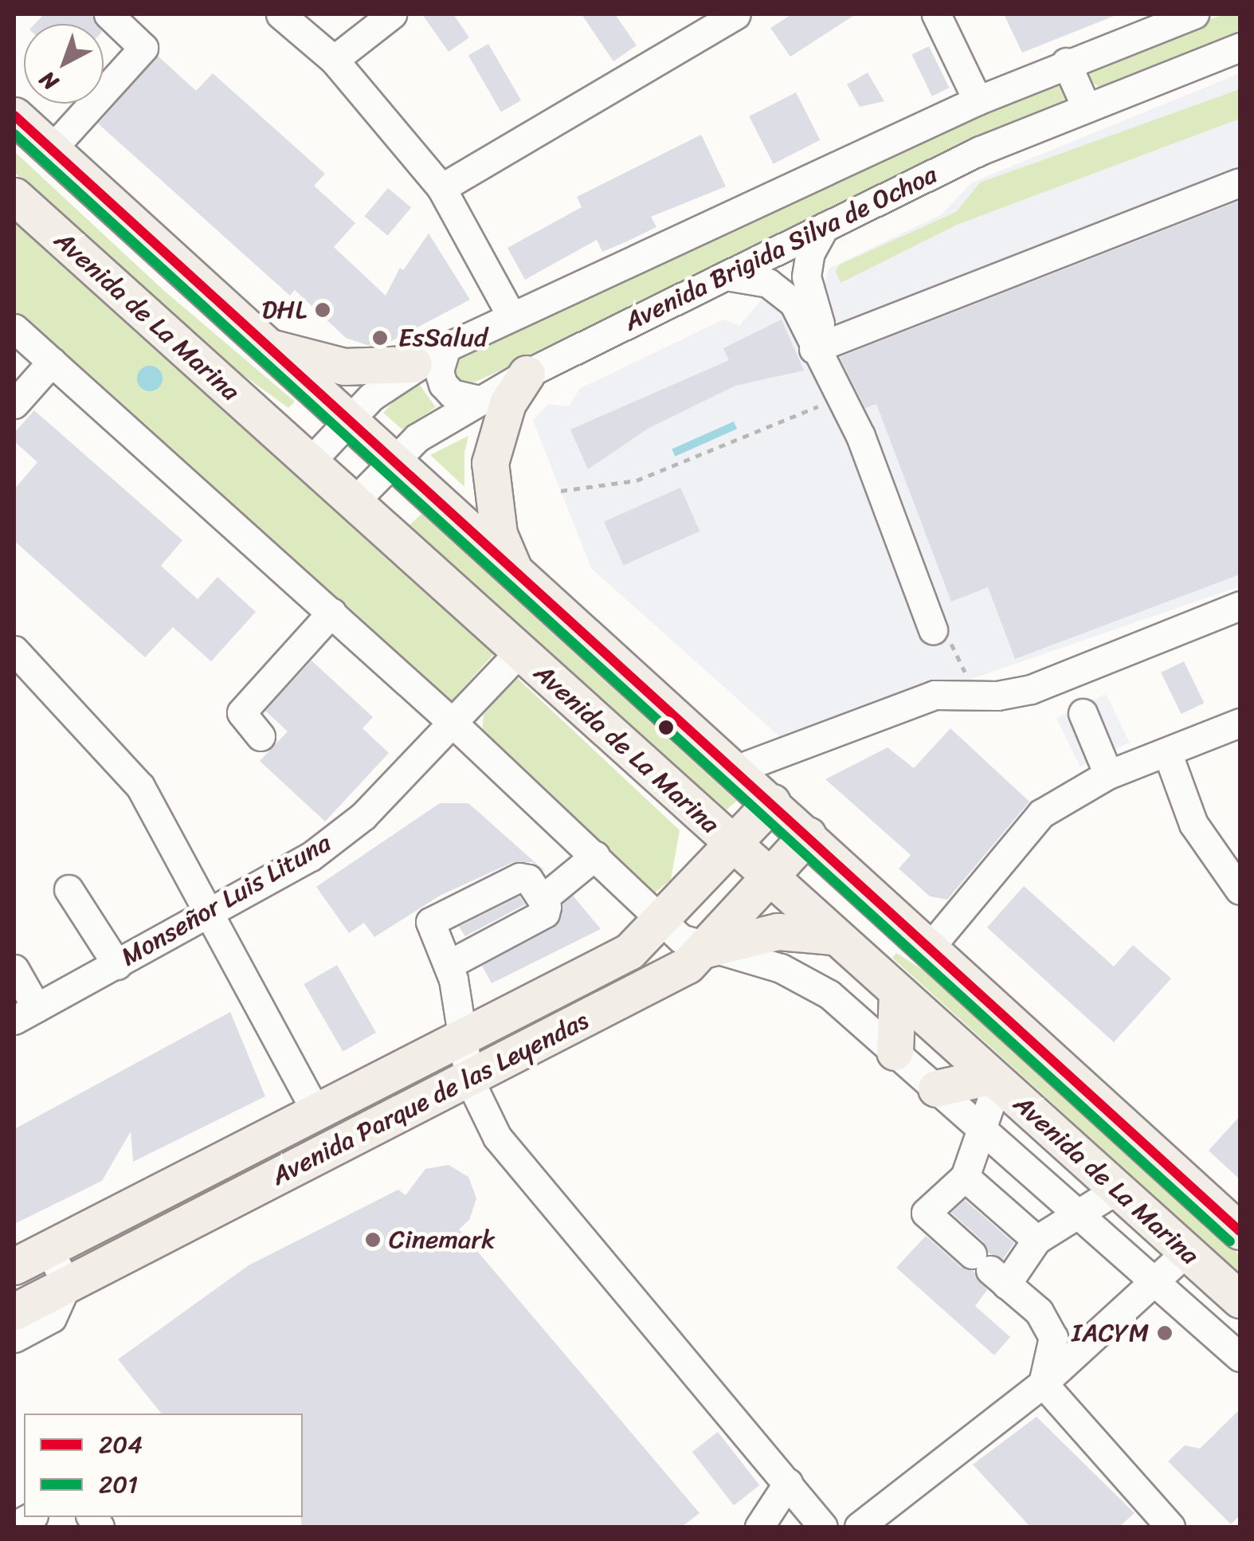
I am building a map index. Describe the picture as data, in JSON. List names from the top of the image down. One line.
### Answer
{"streets":{"main road":["Avenida de La Marina","Avenida Parque de las Leyendas"],"street":["Avenida Brigida Silva de Ochoa","Monseñor Luis Lituna"]},"crossings":[["Avenida Brigida Silva de Ochoa","Avenida de La Marina"],["Avenida de La Marina","Monseñor Luis Lituna"],["Avenida de La Marina","Avenida Parque de las Leyendas"]],"places":["DHL","EsSalud","Cinemark","IACYM"],"lines":["transit line 204","transit line 201"],"legend":["204","201"],"north":"bottom left"}
